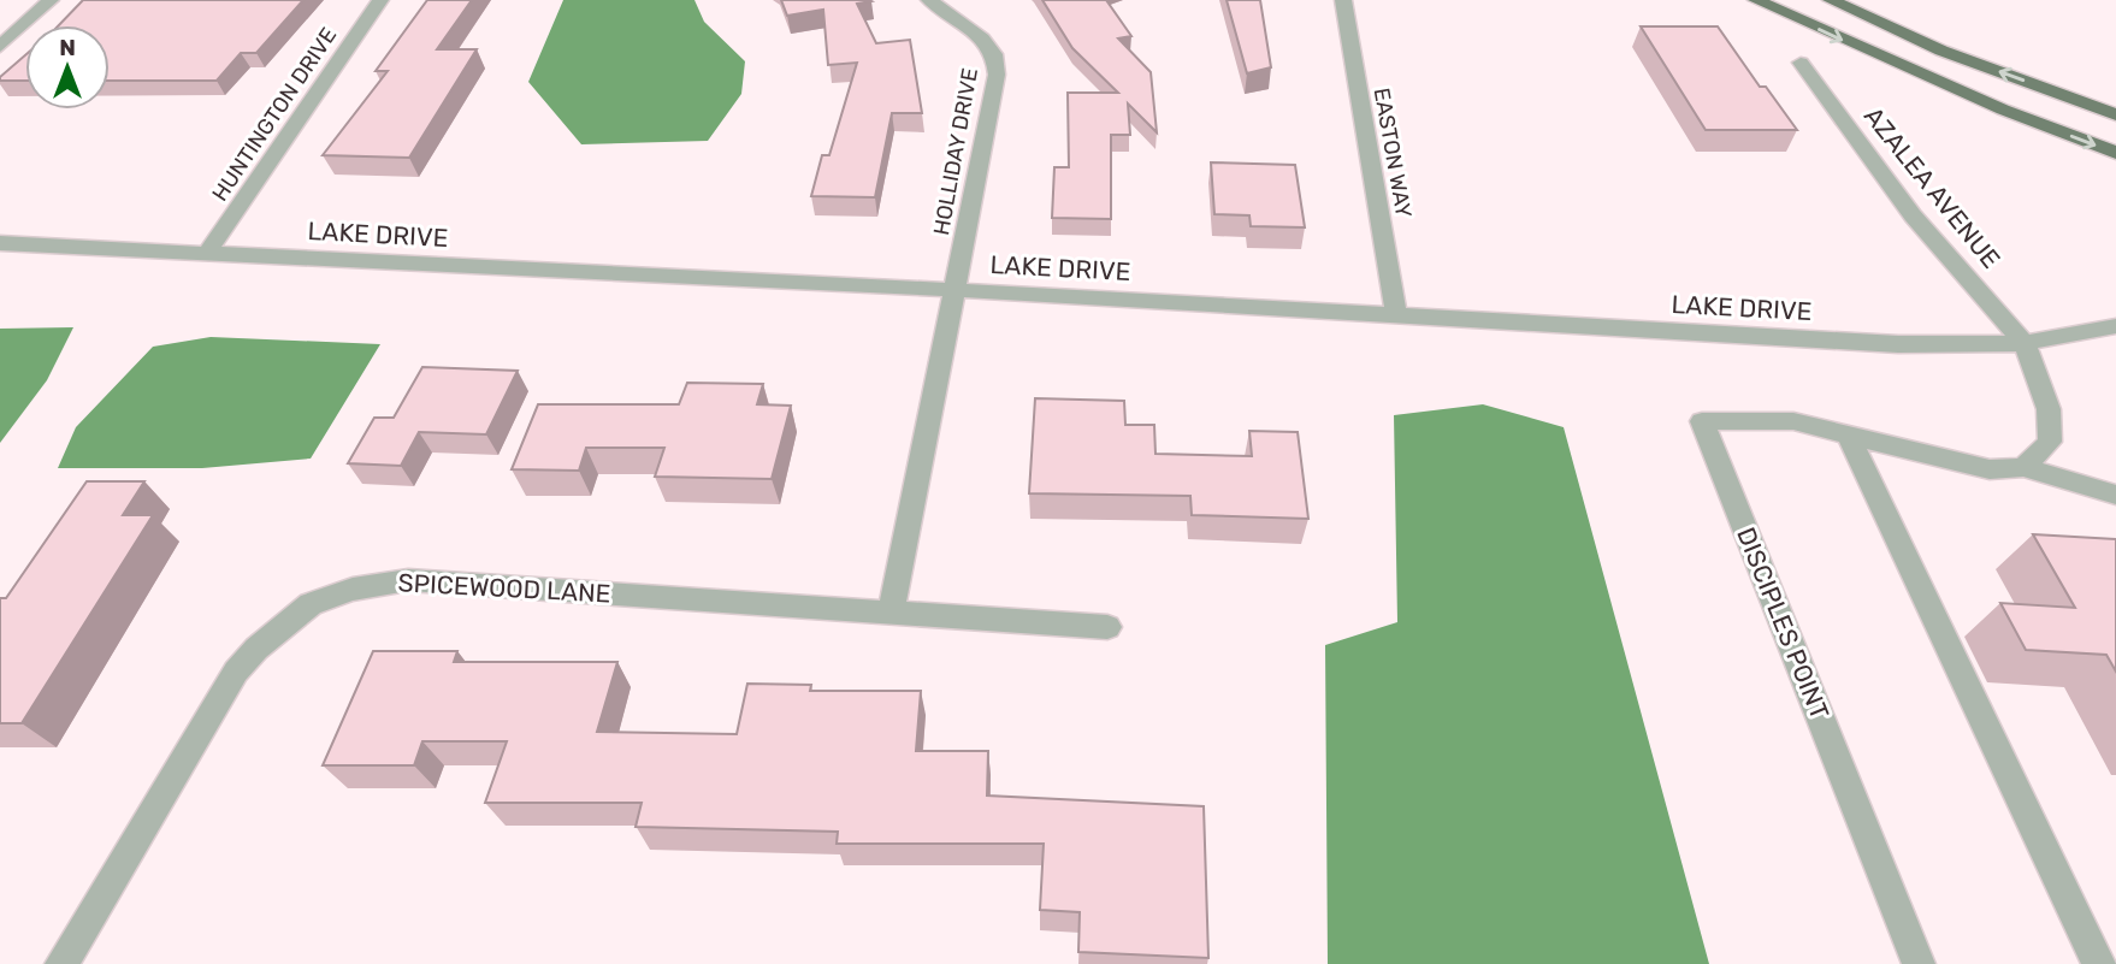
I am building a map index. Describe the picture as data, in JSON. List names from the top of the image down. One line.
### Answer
{"streets":{"street":["HUNTINGTON DRIVE","HOLLIDAY DRIVE","EASTON WAY","AZALEA AVENUE","LAKE DRIVE","SPICEWOOD LANE","DISCIPLES POINT"]},"crossings":[["HUNTINGTON DRIVE","LAKE DRIVE"],["HOLLIDAY DRIVE","LAKE DRIVE"],["EASTON WAY","LAKE DRIVE"],["AZALEA AVENUE","LAKE DRIVE"]],"north":"top"}
